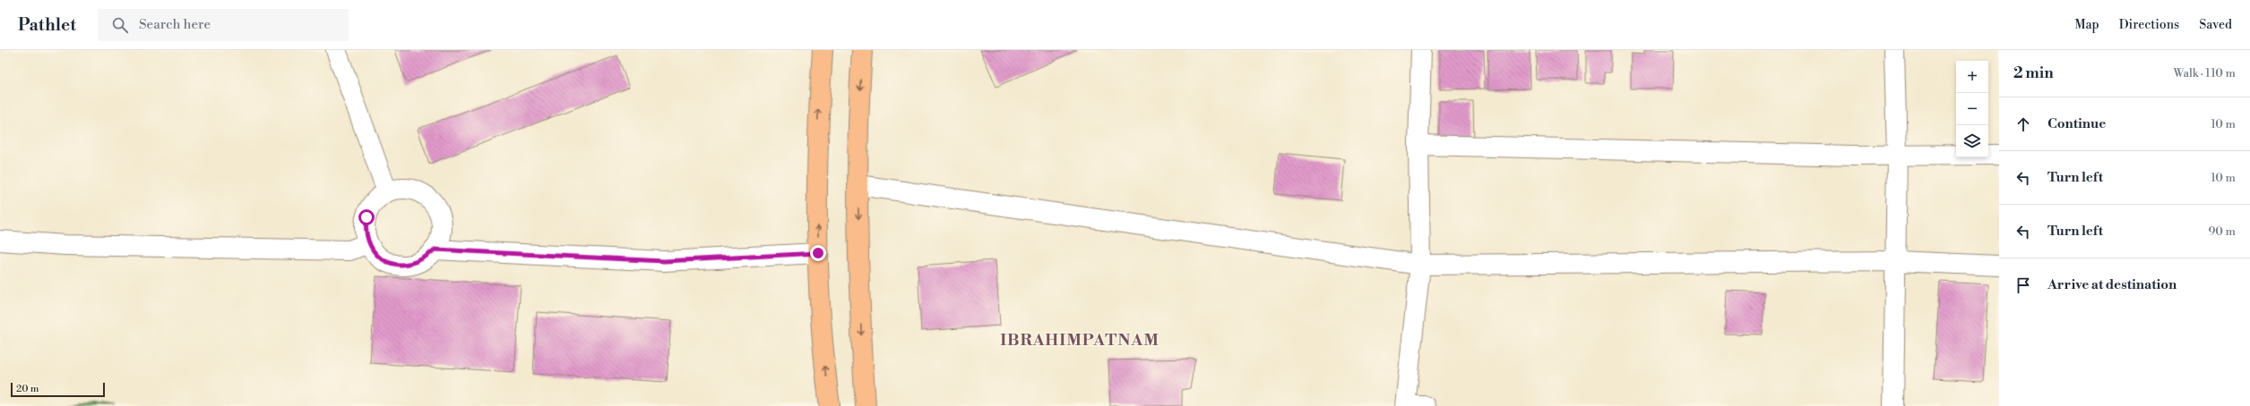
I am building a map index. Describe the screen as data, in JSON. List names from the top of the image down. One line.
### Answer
{"districts":["IBRAHIMPATNAM"],"scale_bar":"20 m","page":{"header":"Pathlet","search":"Search here","nav":["Map","Directions","Saved"],"heading":["2 min","Walk · 110 m"],"map_buttons":["+","−"],"list":[["Continue","10 m"],["Turn left","10 m"],["Turn left","90 m"],"Arrive at destination"],"scale":"20 m"}}
